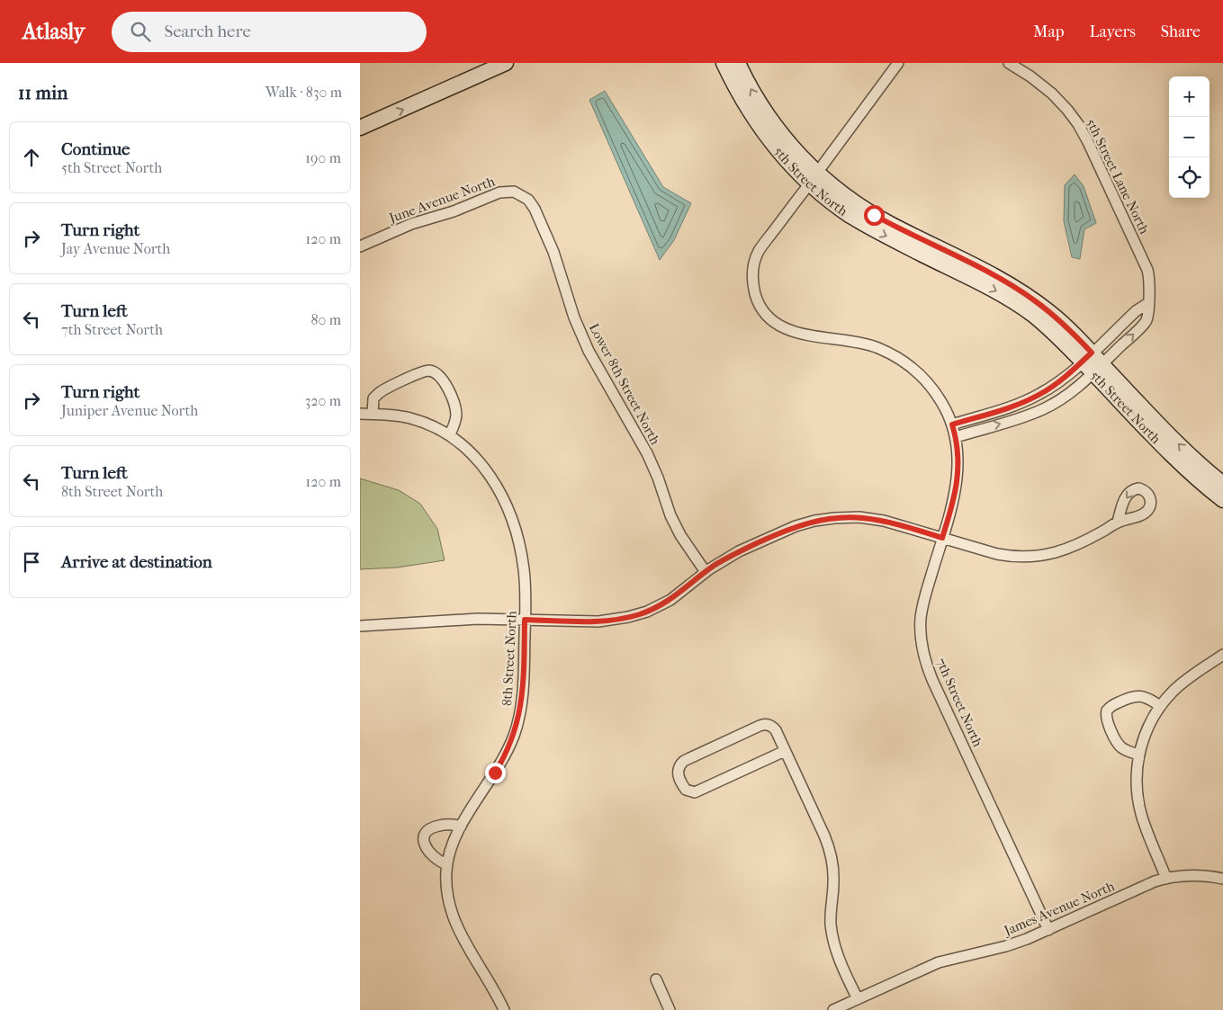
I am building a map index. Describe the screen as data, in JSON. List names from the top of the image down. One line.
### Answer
{"streets":{"street":["5th Street Lane North","5th Street North","June Avenue North","Lower 8th Street North","8th Street North","7th Street North","James Avenue North"]},"crossings":[["5th Street Lane North","5th Street North"],["5th Street Lane North","7th Street North"],["5th Street North","7th Street North"],["June Avenue North","Lower 8th Street North"],["7th Street North","James Avenue North"]],"page":{"header":"Atlasly","search":"Search here","nav":["Map","Layers","Share"],"heading":["11 min","Walk · 830 m"],"map_buttons":["+","−"],"list":[["Continue","5th Street North","190 m"],["Turn right","Jay Avenue North","120 m"],["Turn left","7th Street North","80 m"],["Turn right","Juniper Avenue North","320 m"],["Turn left","8th Street North","120 m"],"Arrive at destination"]}}
